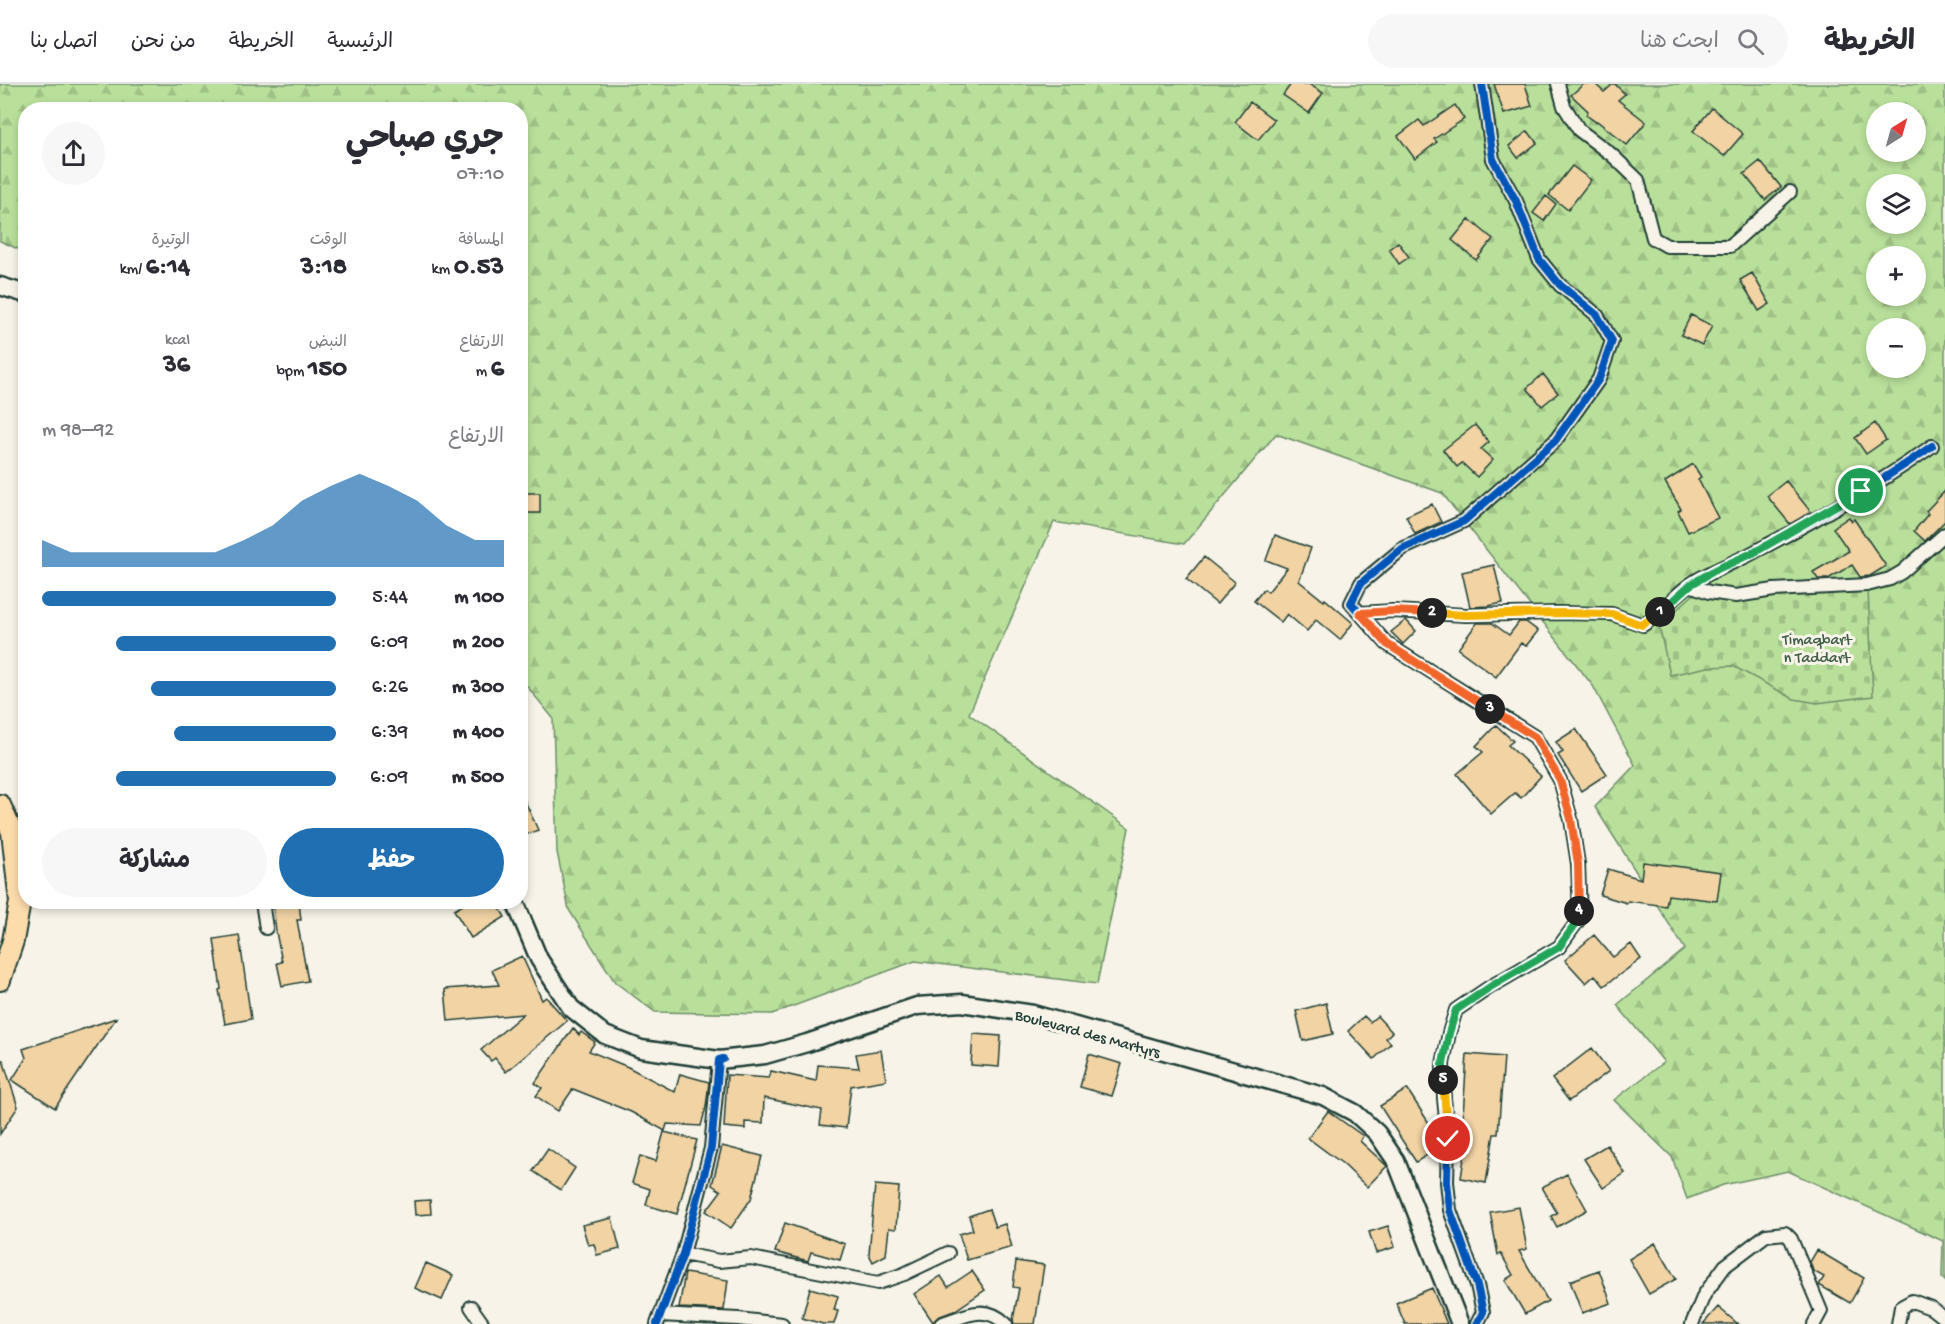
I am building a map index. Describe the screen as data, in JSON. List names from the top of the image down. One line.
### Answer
{"streets":{"main road":["Boulevard des Martyrs"]},"parks":["Timaqbart n Taddart"],"north":"top right","page":{"header":"الخريطة","search":"ابحث هنا","nav":["الرئيسية","الخريطة","من نحن","اتصل بنا"],"map_buttons":["+","−"],"heading":["جري صباحي","07:10"],"stats":[["المسافة","0.53 km"],["الوقت","3:18"],["الوتيرة","6:14 /km"],["الارتفاع","6 m"],["النبض","150 bpm"],["kcal","36"]],"chart":["الارتفاع","92–98 m"],"list":[{"name":"100 m","note":"5:44"},{"name":"200 m","note":"6:09"},{"name":"300 m","note":"6:26"},{"name":"400 m","note":"6:39"},{"name":"500 m","note":"6:09"}],"pins":["1","2","3","4","5"],"buttons":["حفظ","مشاركة"]}}
